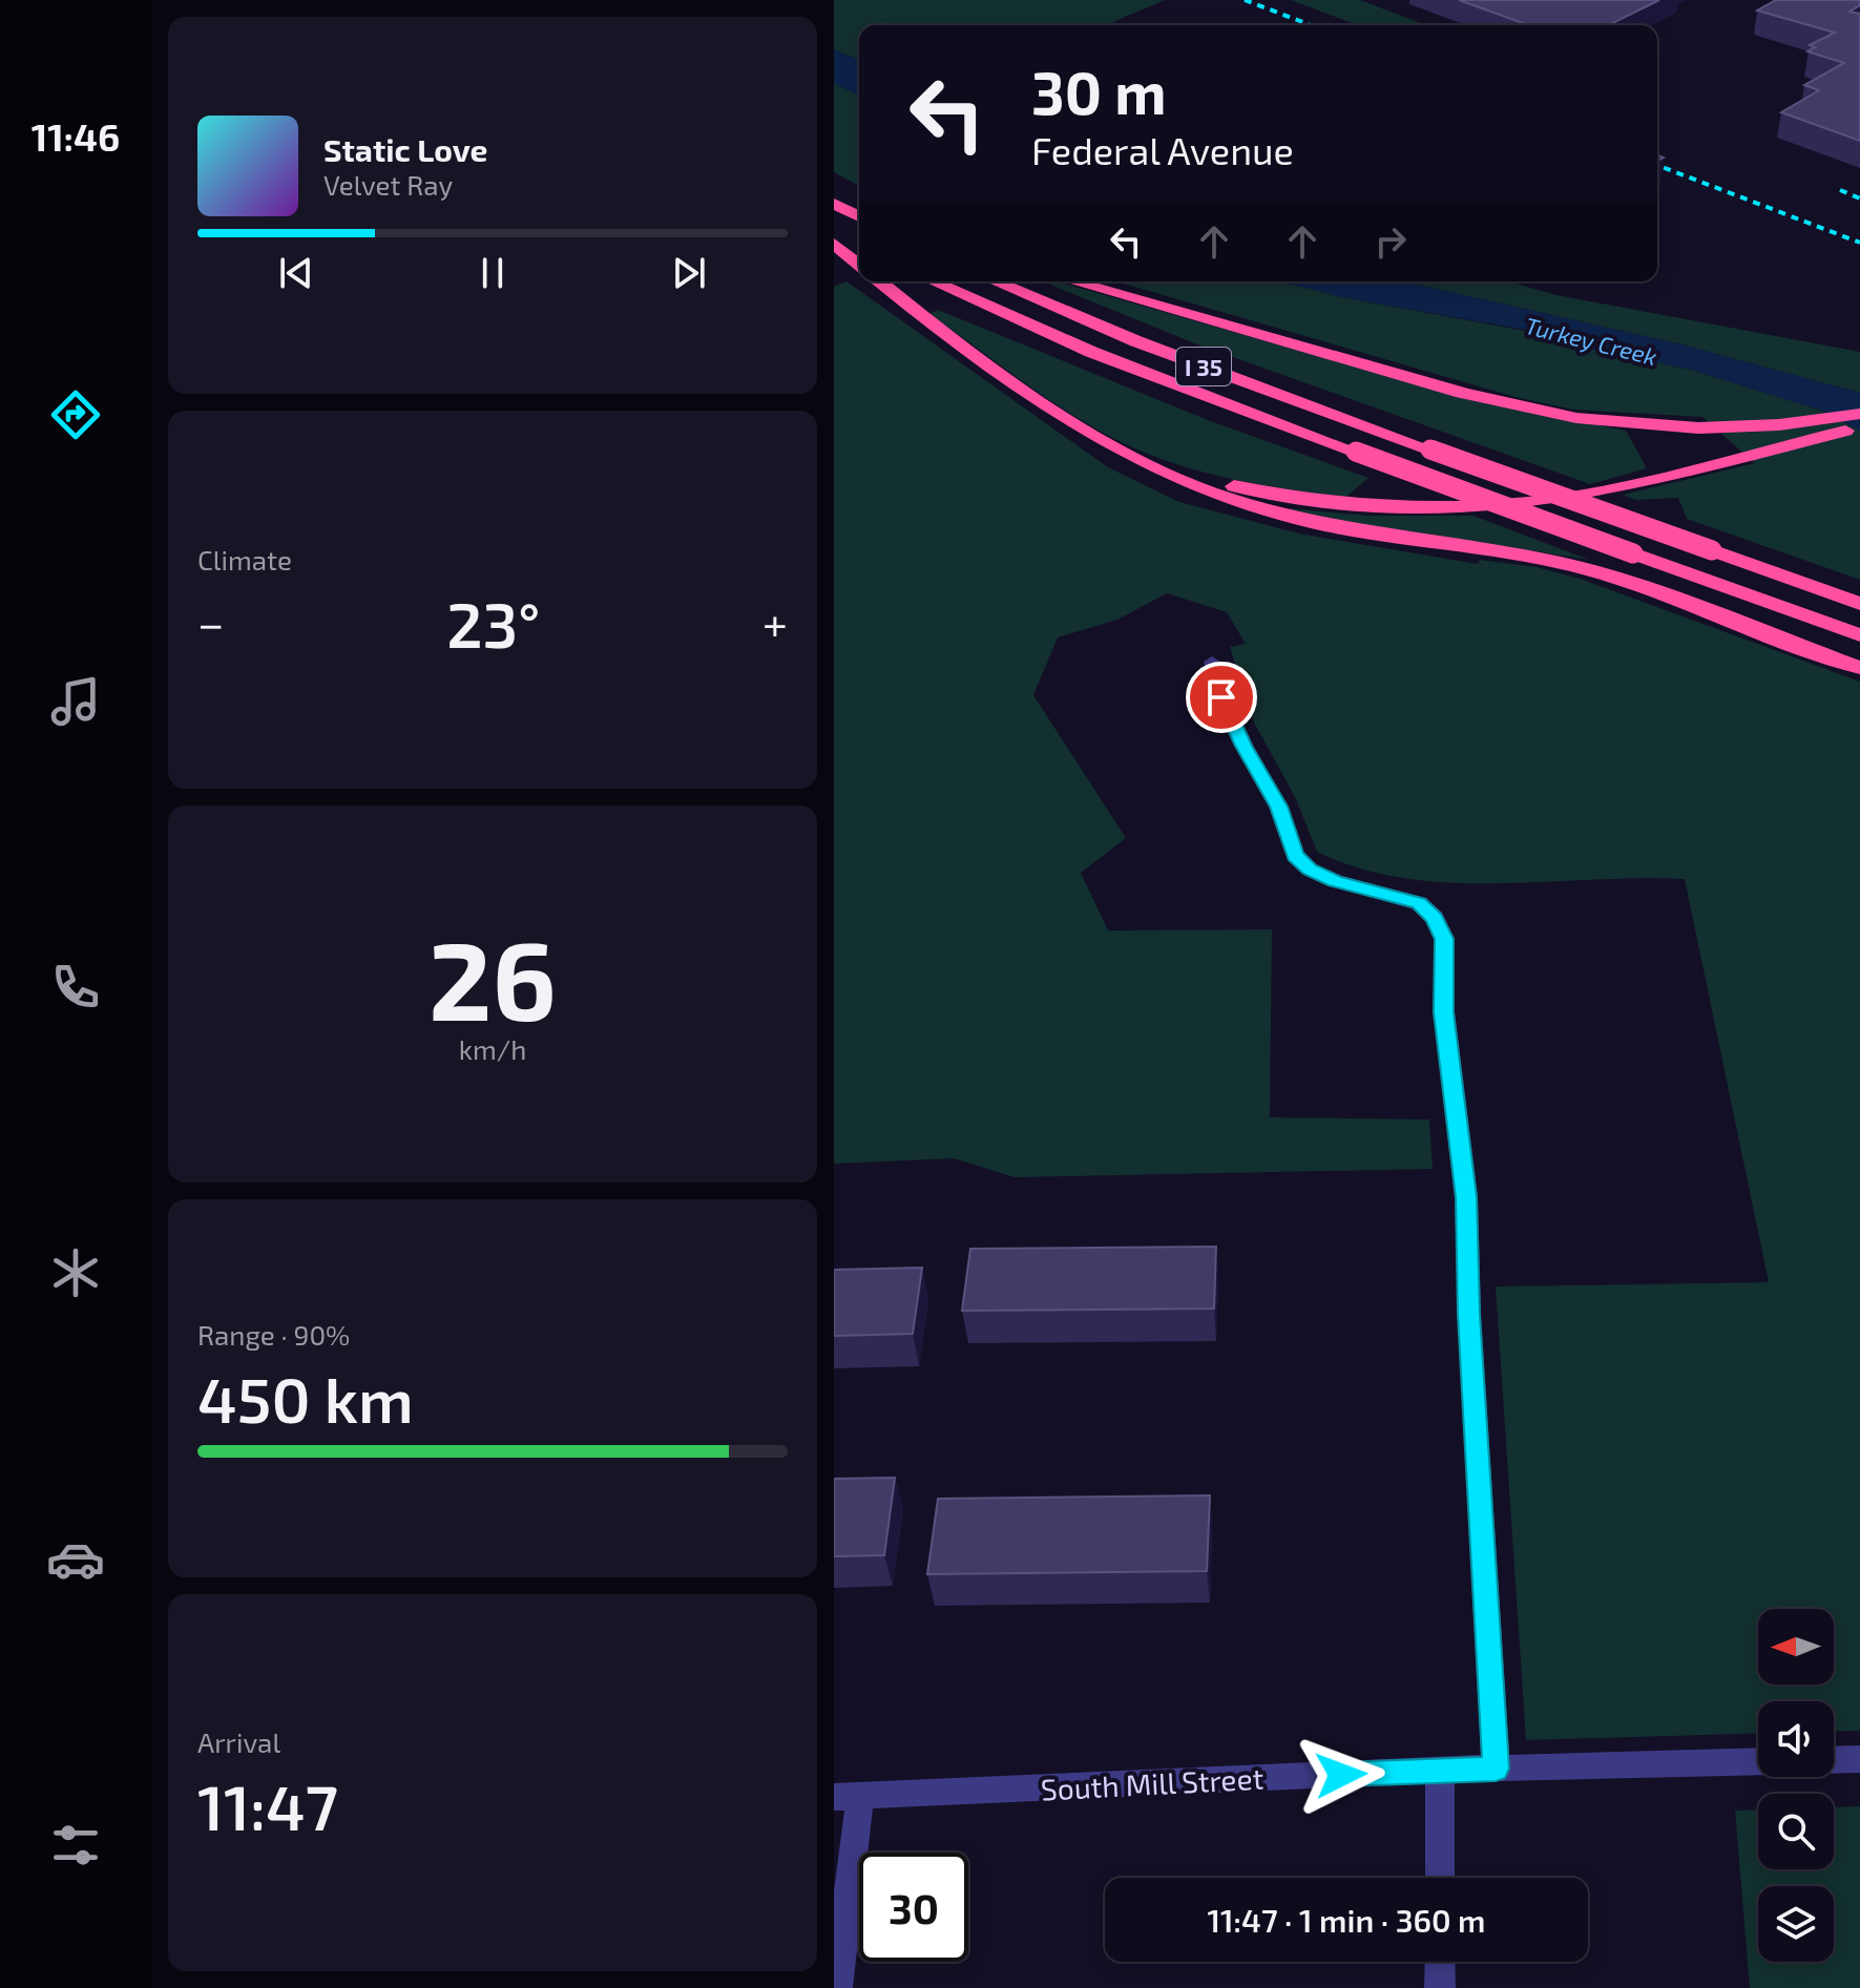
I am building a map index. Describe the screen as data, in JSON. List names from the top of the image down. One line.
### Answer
{"streets":{"highway":["I 35"],"street":["South Mill Street"]},"water":["Turkey Creek"],"north":"left","page":{"tabs":"11:46","turn":["30 m","Federal Avenue"],"song":["Static Love","Velvet Ray"],"tile":["Climate",["26","km/h"],["Range · 90%","450 km"],["Arrival","11:47"]],"heat":["−","23°","+"],"limit":"30","trip":"11:47 · 1 min · 360 m"}}
